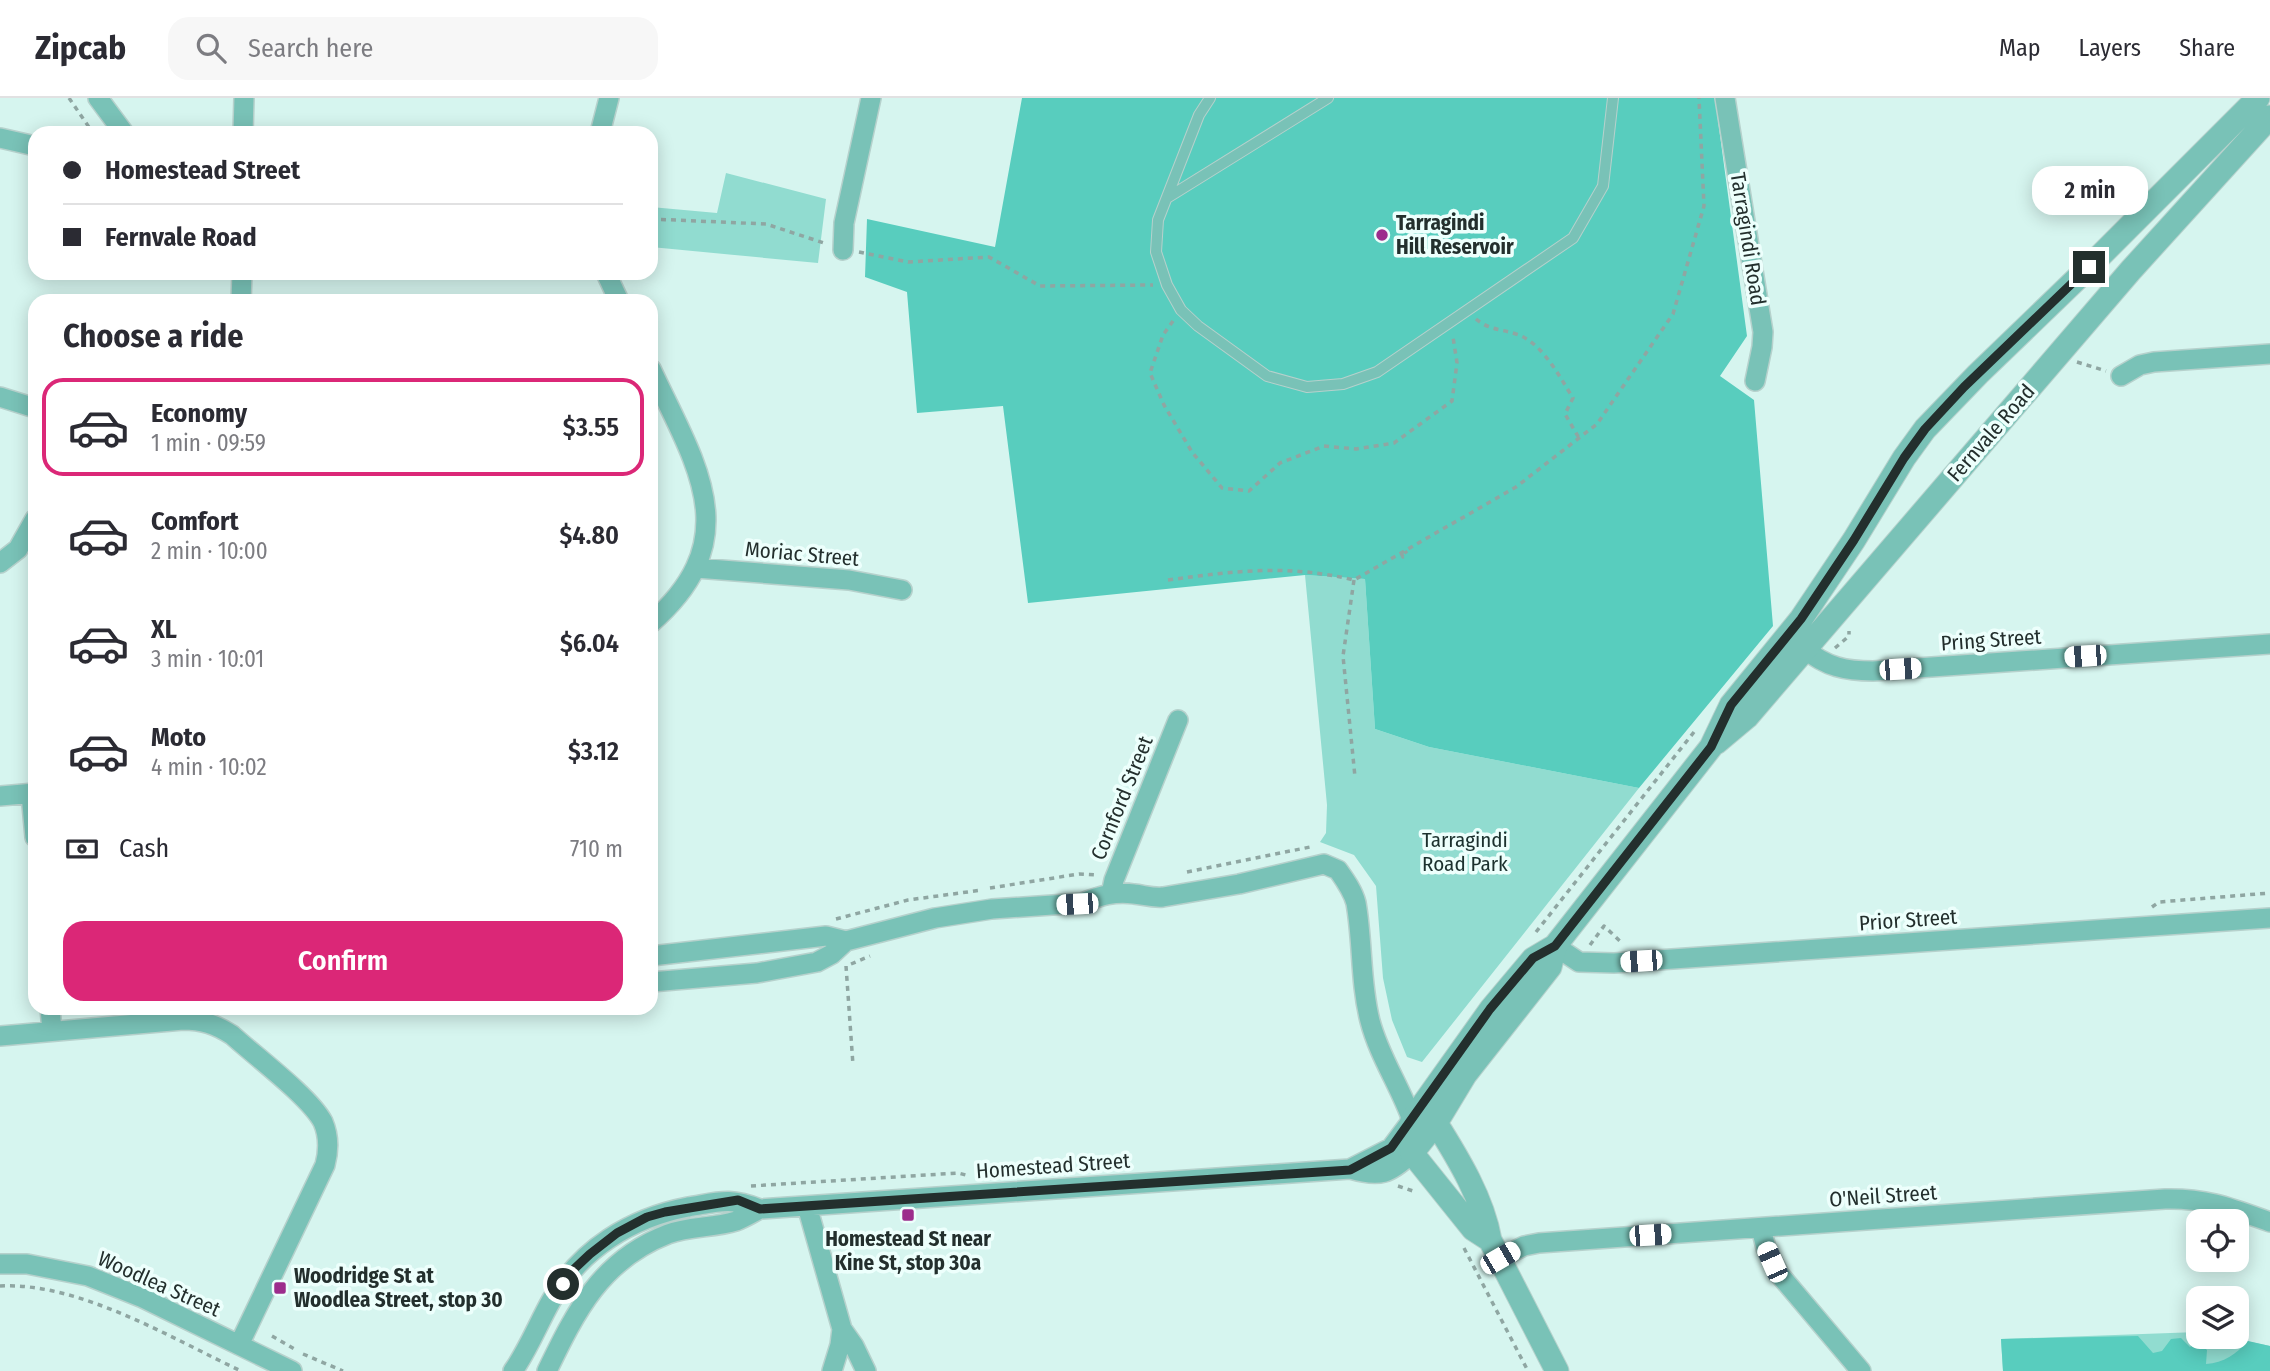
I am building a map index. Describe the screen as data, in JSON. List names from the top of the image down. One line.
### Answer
{"streets":{"street":["Tarragindi Road","Fernvale Road","Moriac Street","Pring Street","Cornford Street","Prior Street","Homestead Street","O'Neil Street","Woodlea Street"]},"crossings":[["Fernvale Road","Pring Street"],["Fernvale Road","Prior Street"],["Fernvale Road","Homestead Street"]],"parks":["Tarragindi Road Park"],"places":{"other":["Tarragindi Hill Reservoir"],"transit":["Homestead St near Kine St, stop 30a","Woodridge St at Woodlea Street, stop 30"]},"page":{"header":"Zipcab","search":"Search here","nav":["Map","Layers","Share"],"banner":["Homestead Street","Fernvale Road"],"bubble":"2 min","heading":"Choose a ride","list":[{"name":"Economy","note":"1 min · 09:59","value":"$3.55"},{"name":"Comfort","note":"2 min · 10:00","value":"$4.80"},{"name":"XL","note":"3 min · 10:01","value":"$6.04"},{"name":"Moto","note":"4 min · 10:02","value":"$3.12"}],"pay":["Cash","710 m"],"buttons":"Confirm"}}
